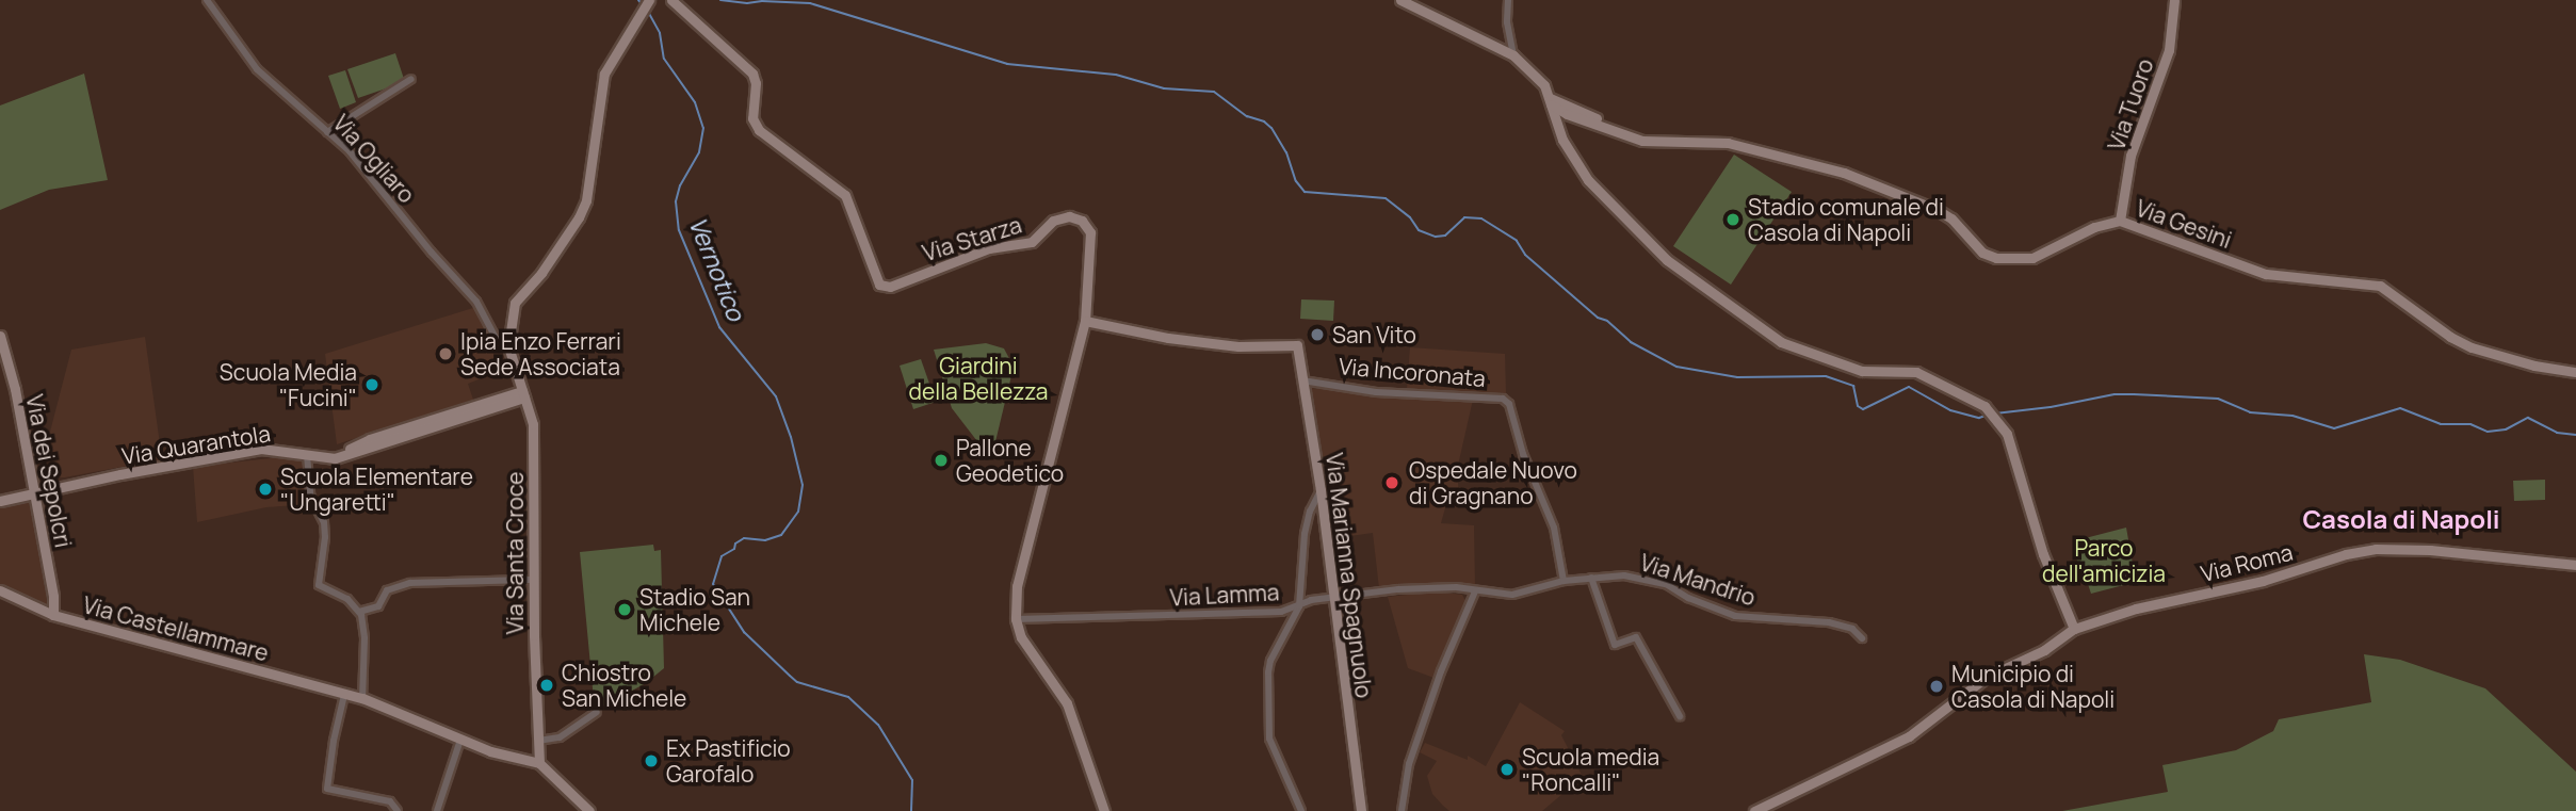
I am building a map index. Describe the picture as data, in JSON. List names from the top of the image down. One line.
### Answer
{"streets":{"street":["Via Tuoro","Via Ogliaro","Via Gesini","Via Starza","Via Incoronata","Via Quarantola","Via dei Sepolcri","Via Santa Croce","Via Roma","Via Marianna Spagnuolo","Via Mandrio","Via Lamma","Via Castellammare"]},"crossings":[["Via Tuoro","Via Gesini"],["Via Ogliaro","Via Santa Croce"],["Via Starza","Via Lamma"],["Via Incoronata","Via Marianna Spagnuolo"],["Via Incoronata","Via Mandrio"],["Via Incoronata","Via Lamma"],["Via Quarantola","Via dei Sepolcri"],["Via Quarantola","Via Santa Croce"],["Via dei Sepolcri","Via Castellammare"],["Via Santa Croce","Via Castellammare"],["Via Marianna Spagnuolo","Via Lamma"],["Via Mandrio","Via Lamma"]],"districts":["Casola di Napoli"],"water":["Vernotico"],"parks":["Giardini della Bellezza","Parco dell'amicizia"],"places":["Stadio comunale di Casola di Napoli","San Vito","Ipia Enzo Ferrari Sede Associata","Scuola Media \"Fucini\"","Pallone Geodetico","Ospedale Nuovo di Gragnano","Scuola Elementare \"Ungaretti\"","Stadio San Michele","Chiostro San Michele","Municipio di Casola di Napoli","Ex Pastificio Garofalo","Scuola media \"Roncalli\""]}
